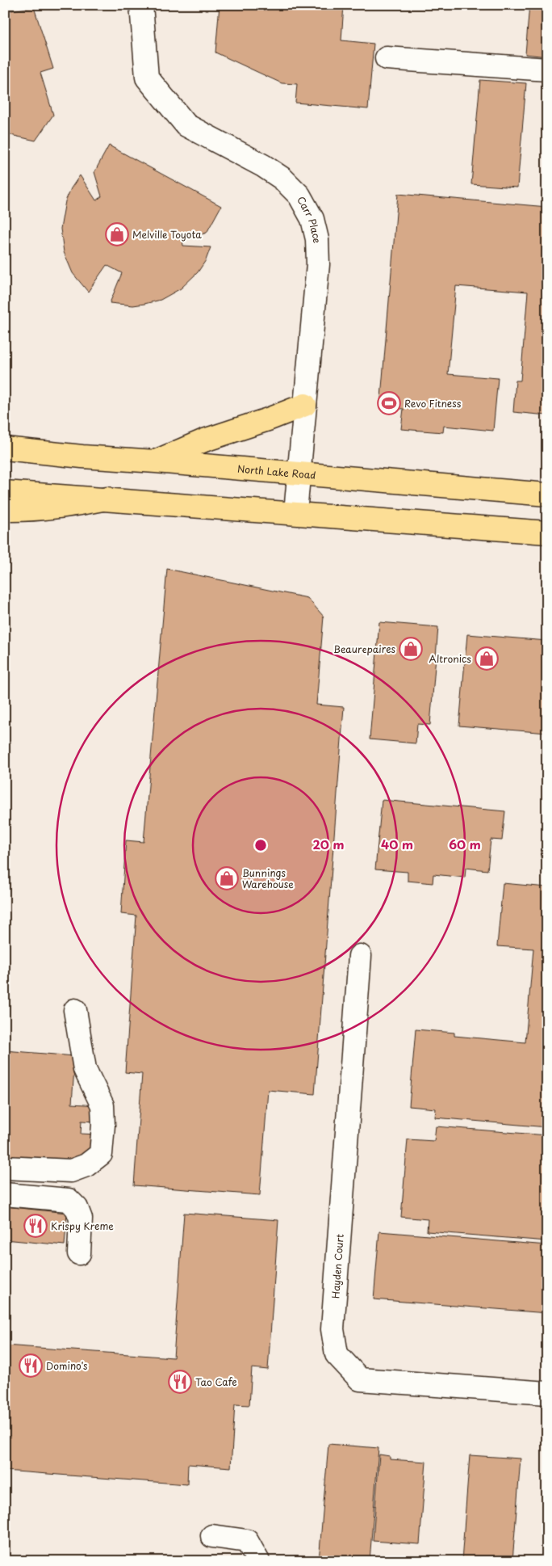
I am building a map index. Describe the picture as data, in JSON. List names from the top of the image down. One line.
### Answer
{"streets":{"main road":["North Lake Road"],"street":["Carr Place","Hayden Court"]},"crossings":[["Carr Place","North Lake Road"]],"places":{"shop":["Melville Toyota","Beaurepaires","Altronics","Bunnings Warehouse"],"sports":["Revo Fitness"],"restaurant":["Krispy Kreme","Domino's","Tao Cafe"]},"rings":["20 m","40 m","60 m"]}
